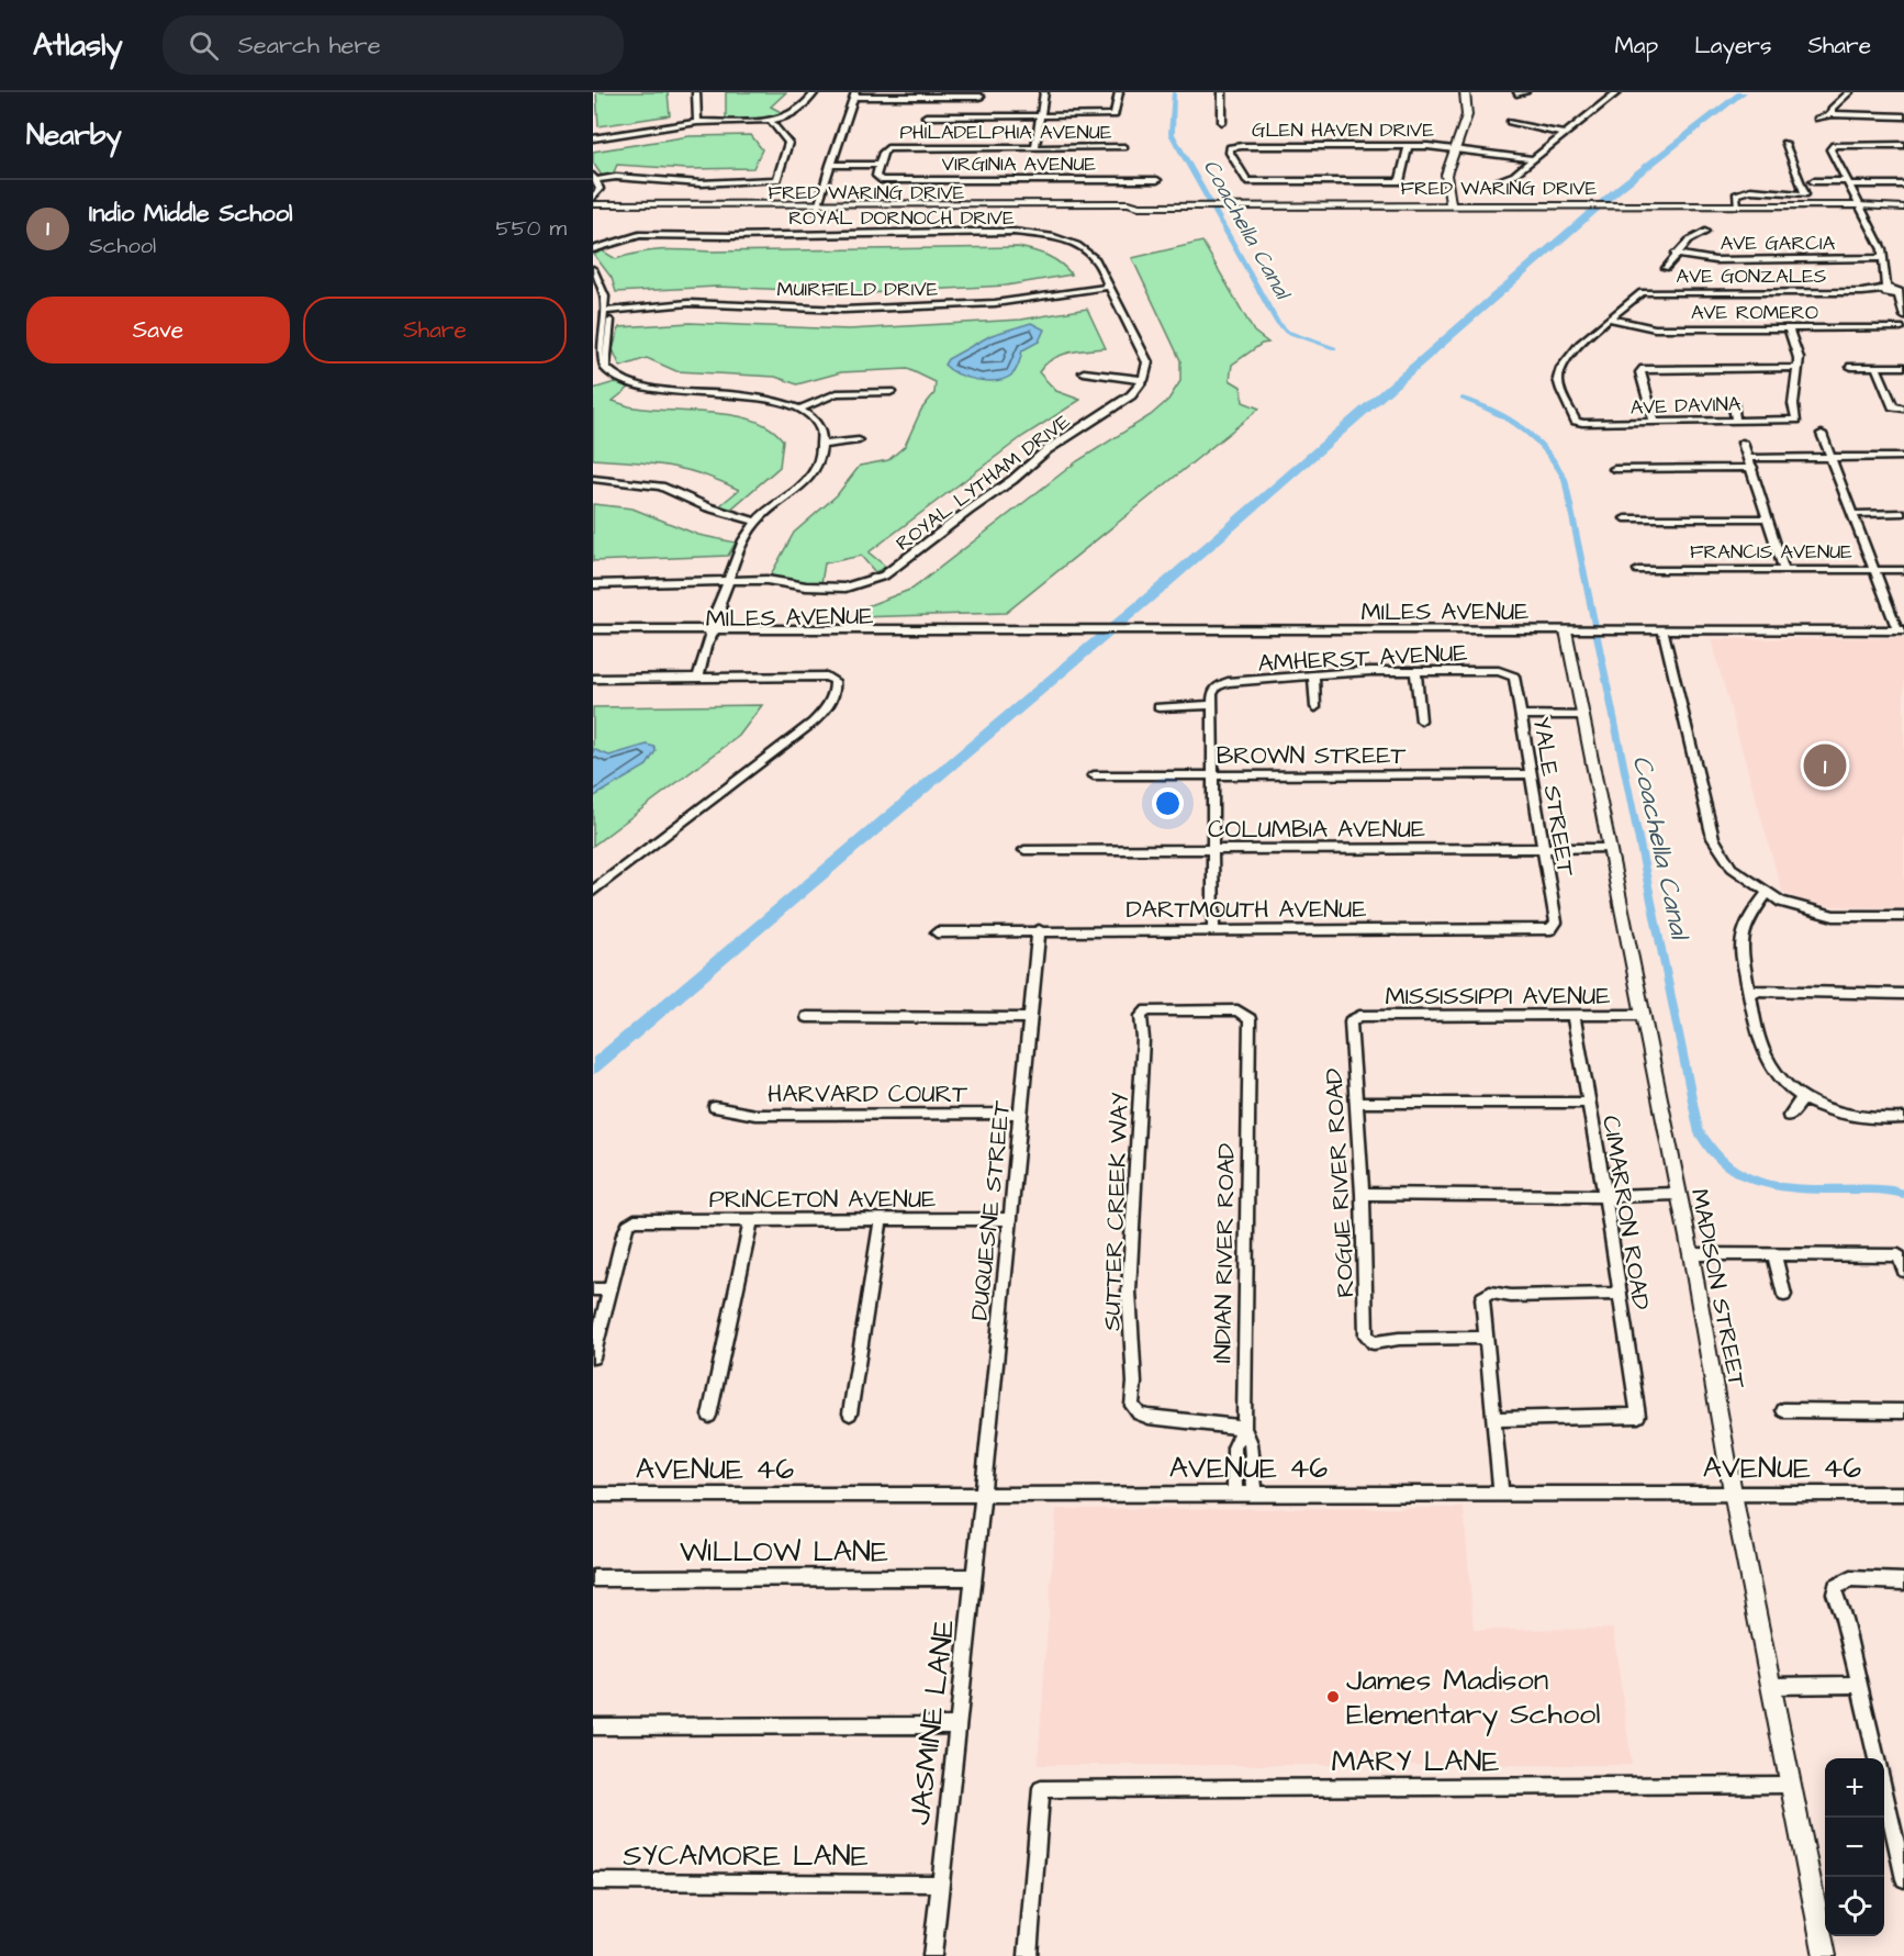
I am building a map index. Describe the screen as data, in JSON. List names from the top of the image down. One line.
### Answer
{"streets":{"main road":["FRED WARING DRIVE","MADISON STREET"],"street":["GLEN HAVEN DRIVE","PHILADELPHIA AVENUE","VIRGINIA AVENUE","ROYAL DORNOCH DRIVE","AVE GARCIA","AVE GONZALES","MUIRFIELD DRIVE","AVE ROMERO","AVE DAVINA","ROYAL LYTHAM DRIVE","FRANCIS AVENUE","MILES AVENUE","AMHERST AVENUE","BROWN STREET","YALE STREET","COLUMBIA AVENUE","DARTMOUTH AVENUE","MISSISSIPPI AVENUE","HARVARD COURT","ROGUE RIVER ROAD","PRINCETON AVENUE","DUQUESNE STREET","SUTTER CREEK WAY","CIMARRON ROAD","INDIAN RIVER ROAD","AVENUE 46","WILLOW LANE","JASMINE LANE","MARY LANE","SYCAMORE LANE"]},"crossings":[["PHILADELPHIA AVENUE","VIRGINIA AVENUE"],["ROYAL DORNOCH DRIVE","MUIRFIELD DRIVE"],["AVE GONZALES","AVE ROMERO"],["AVE GONZALES","AVE DAVINA"],["AVE ROMERO","AVE DAVINA"],["MILES AVENUE","MADISON STREET"],["AMHERST AVENUE","YALE STREET"],["BROWN STREET","YALE STREET"],["YALE STREET","COLUMBIA AVENUE"],["YALE STREET","DARTMOUTH AVENUE"],["COLUMBIA AVENUE","MADISON STREET"],["DARTMOUTH AVENUE","DUQUESNE STREET"],["MISSISSIPPI AVENUE","ROGUE RIVER ROAD"],["MISSISSIPPI AVENUE","CIMARRON ROAD"],["MISSISSIPPI AVENUE","MADISON STREET"],["HARVARD COURT","DUQUESNE STREET"],["PRINCETON AVENUE","DUQUESNE STREET"],["DUQUESNE STREET","AVENUE 46"],["DUQUESNE STREET","JASMINE LANE"],["SUTTER CREEK WAY","INDIAN RIVER ROAD"],["INDIAN RIVER ROAD","AVENUE 46"],["MADISON STREET","AVENUE 46"],["MADISON STREET","MARY LANE"],["AVENUE 46","JASMINE LANE"],["WILLOW LANE","JASMINE LANE"],["JASMINE LANE","SYCAMORE LANE"]],"water":["Coachella Canal"],"places":["James Madison Elementary School"],"page":{"header":"Atlasly","search":"Search here","nav":["Map","Layers","Share"],"heading":"Nearby","list":[{"mark":"1","name":"Indio Middle School","note":"School","value":"550 m"}],"buttons":["Save","Share"],"pins":"1","map_buttons":["+","−"]}}
